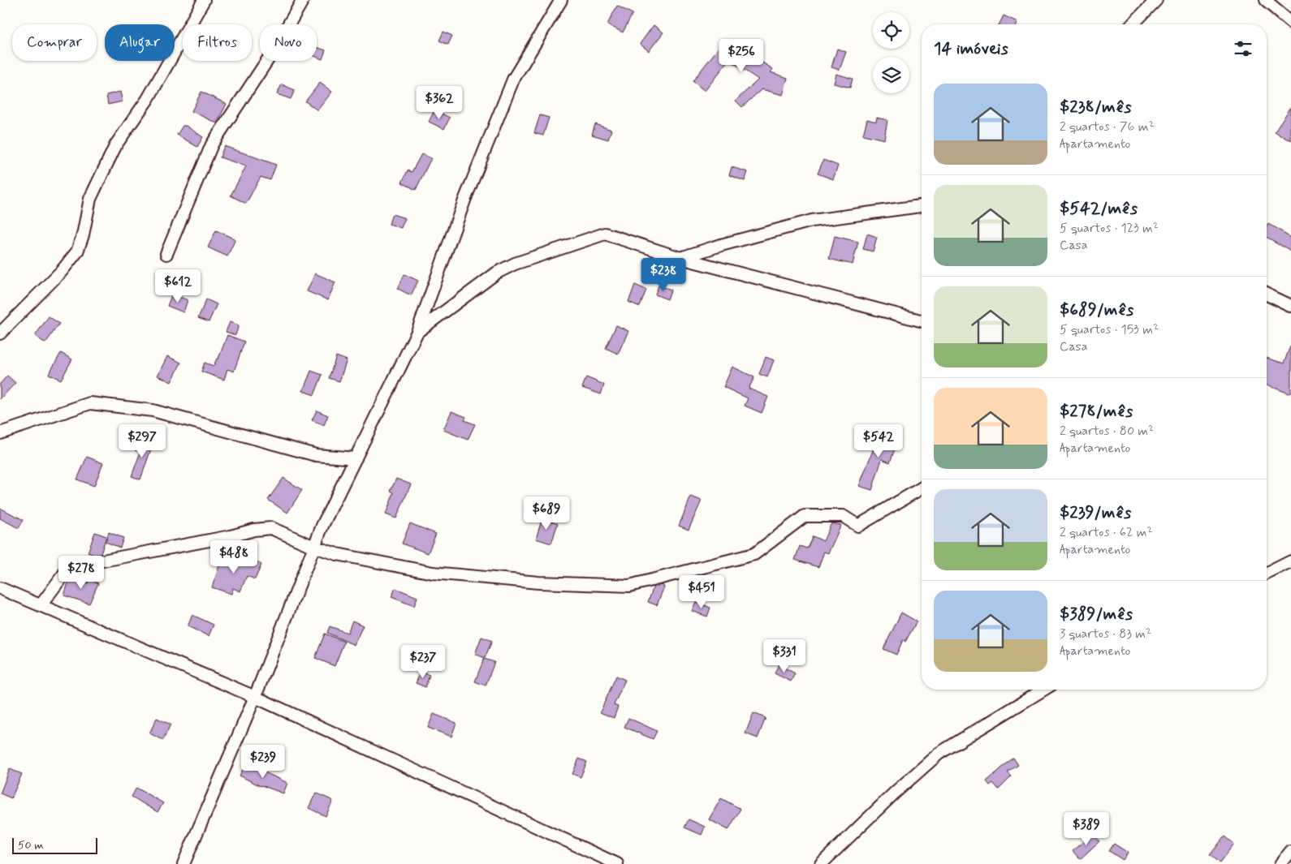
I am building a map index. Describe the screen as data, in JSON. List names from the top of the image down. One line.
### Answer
{"scale_bar":"50 m","page":{"chip":["Comprar","Alugar","Filtros","Novo"],"heading":"14 imóveis","price":["$256","$362","$238","$612","$297","$542","$689","$488","$278","$451","$331","$237","$239","$389"],"list":[{"name":"$238/mês","note":"2 quartos · 76 m² · Apartamento"},{"name":"$542/mês","note":"5 quartos · 123 m² · Casa"},{"name":"$689/mês","note":"5 quartos · 153 m² · Casa"},{"name":"$278/mês","note":"2 quartos · 80 m² · Apartamento"},{"name":"$239/mês","note":"2 quartos · 62 m² · Apartamento"},{"name":"$389/mês","note":"3 quartos · 83 m² · Apartamento"}],"scale":"50 m"}}
